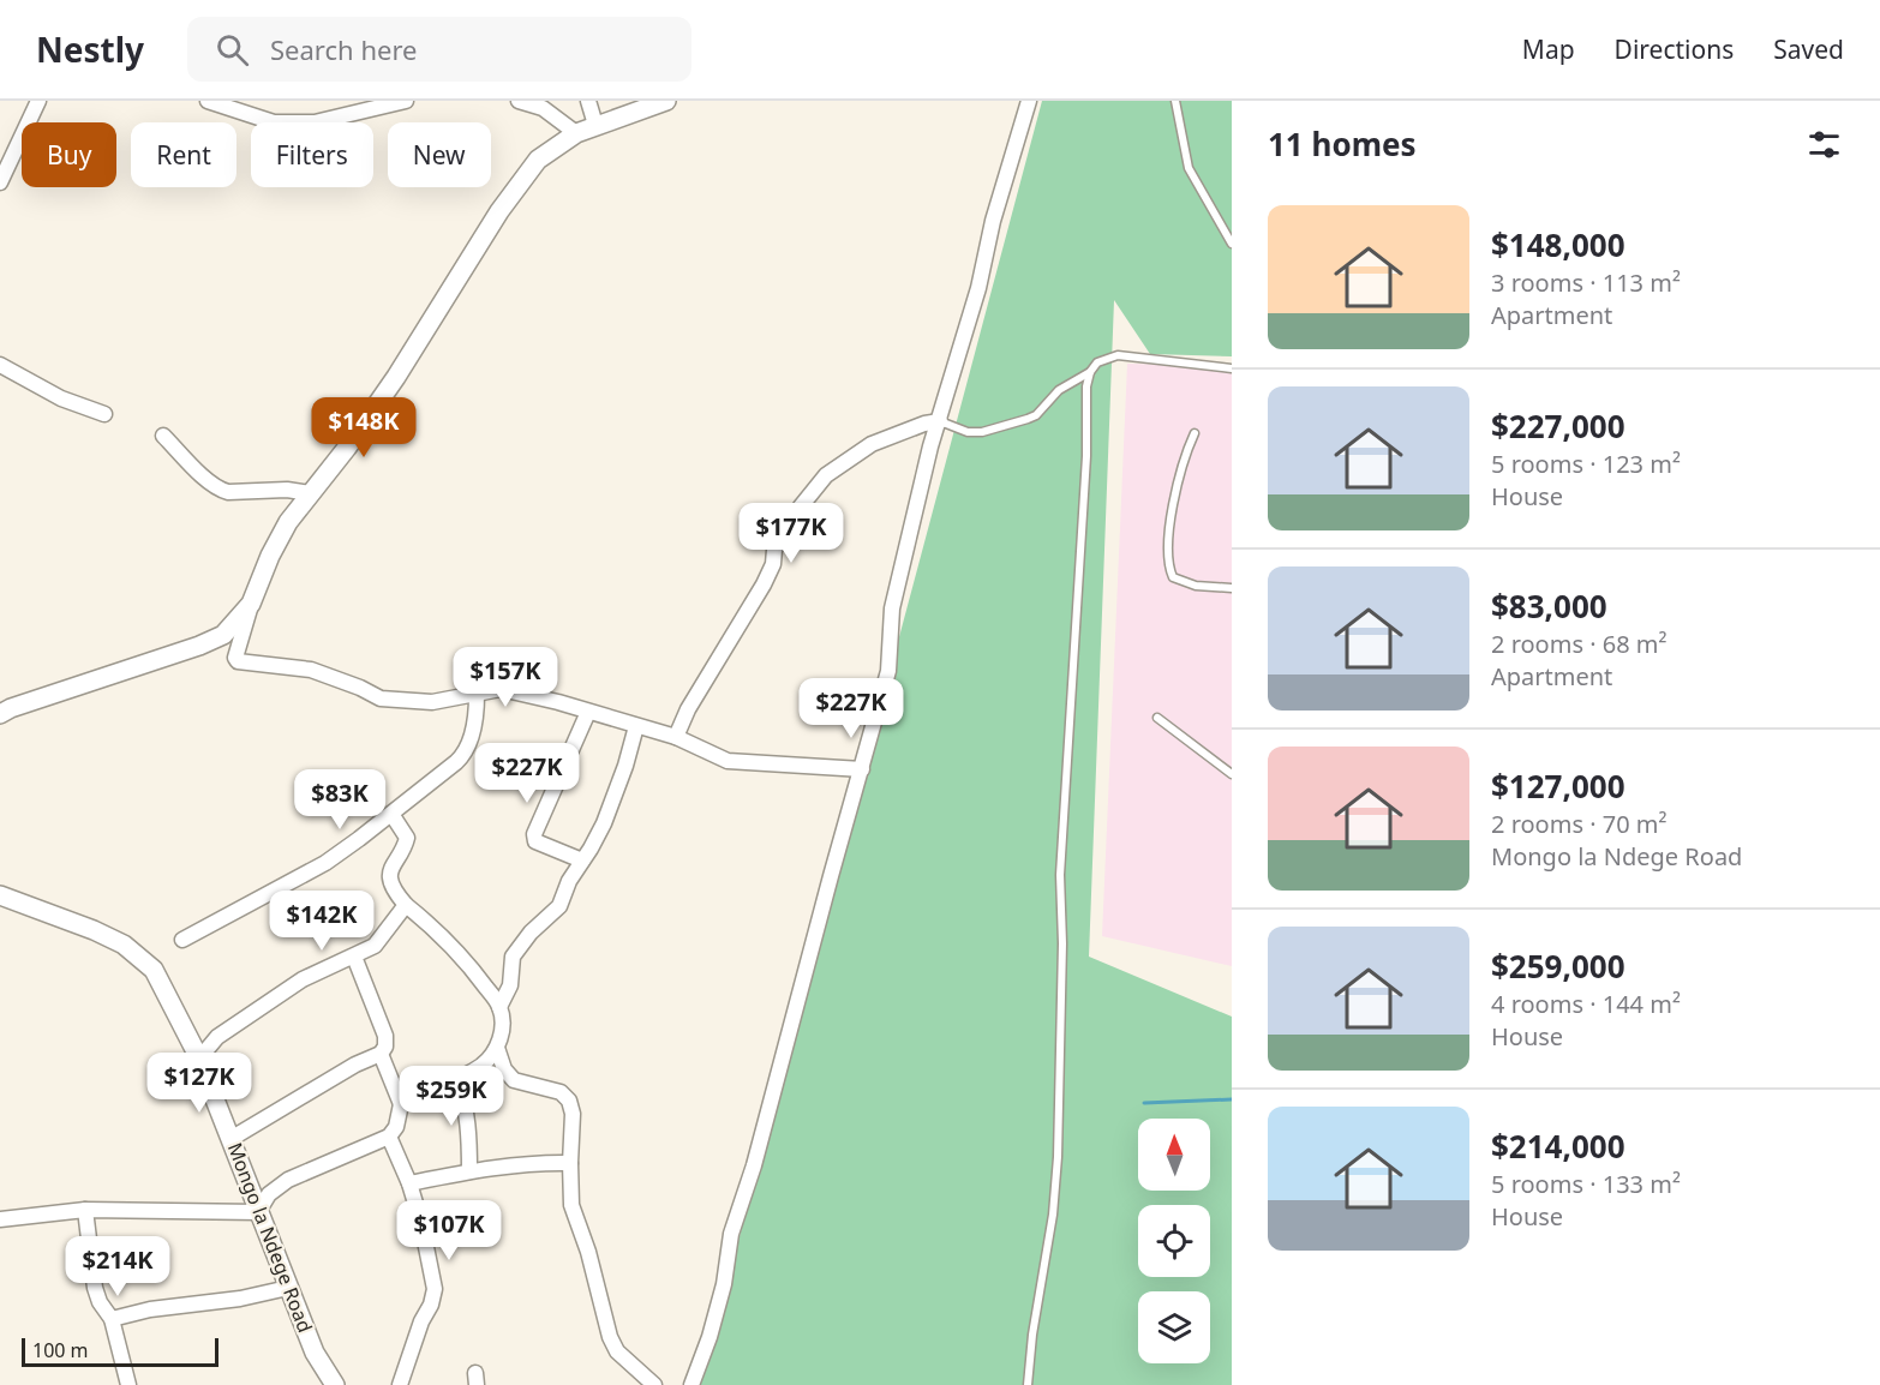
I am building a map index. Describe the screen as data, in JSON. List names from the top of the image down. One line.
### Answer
{"streets":{"street":["Mongo la Ndege Road"]},"scale_bar":"100 m","north":"top","page":{"header":"Nestly","search":"Search here","nav":["Map","Directions","Saved"],"heading":"11 homes","chip":["Buy","Rent","Filters","New"],"list":[{"name":"$148,000","note":"3 rooms · 113 m² · Apartment"},{"name":"$227,000","note":"5 rooms · 123 m² · House"},{"name":"$83,000","note":"2 rooms · 68 m² · Apartment"},{"name":"$127,000","note":"2 rooms · 70 m² · Mongo la Ndege Road"},{"name":"$259,000","note":"4 rooms · 144 m² · House"},{"name":"$214,000","note":"5 rooms · 133 m² · House"}],"price":["$148K","$177K","$157K","$227K","$227K","$83K","$142K","$127K","$259K","$107K","$214K"],"scale":"100 m"}}
